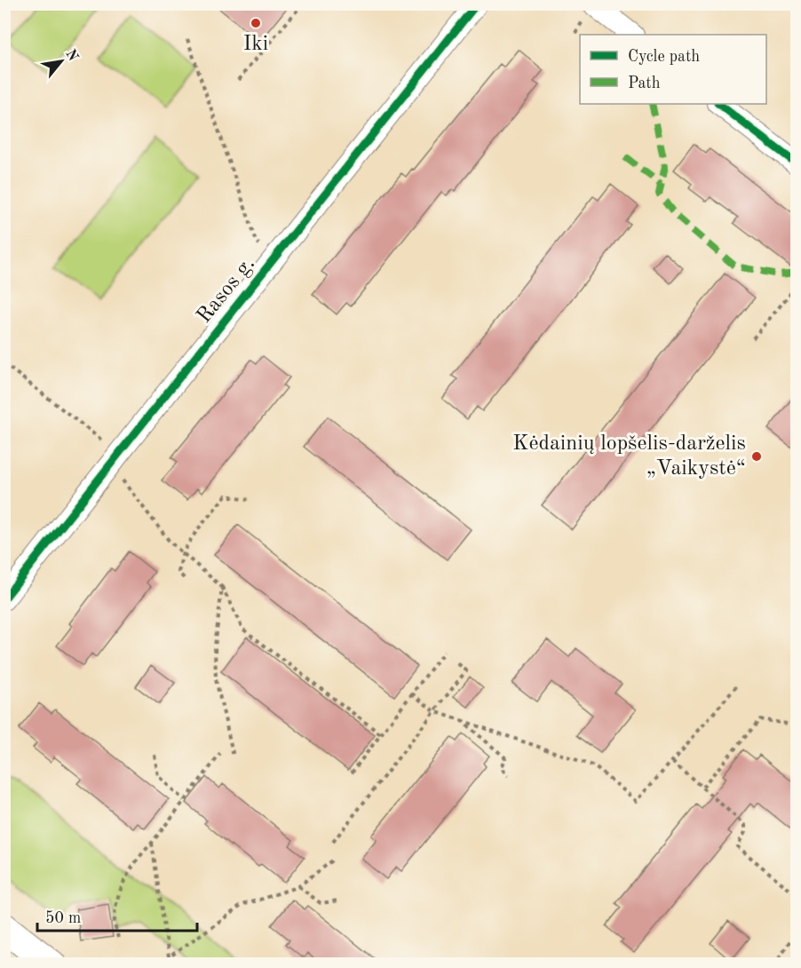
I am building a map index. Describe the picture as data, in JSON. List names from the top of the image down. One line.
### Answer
{"streets":{"street":["Rasos g."]},"places":["Iki","Kėdainių lopšelis-darželis „Vaikystė“"],"legend":["Cycle path","Path"],"scale_bar":"50 m","north":"top right"}
